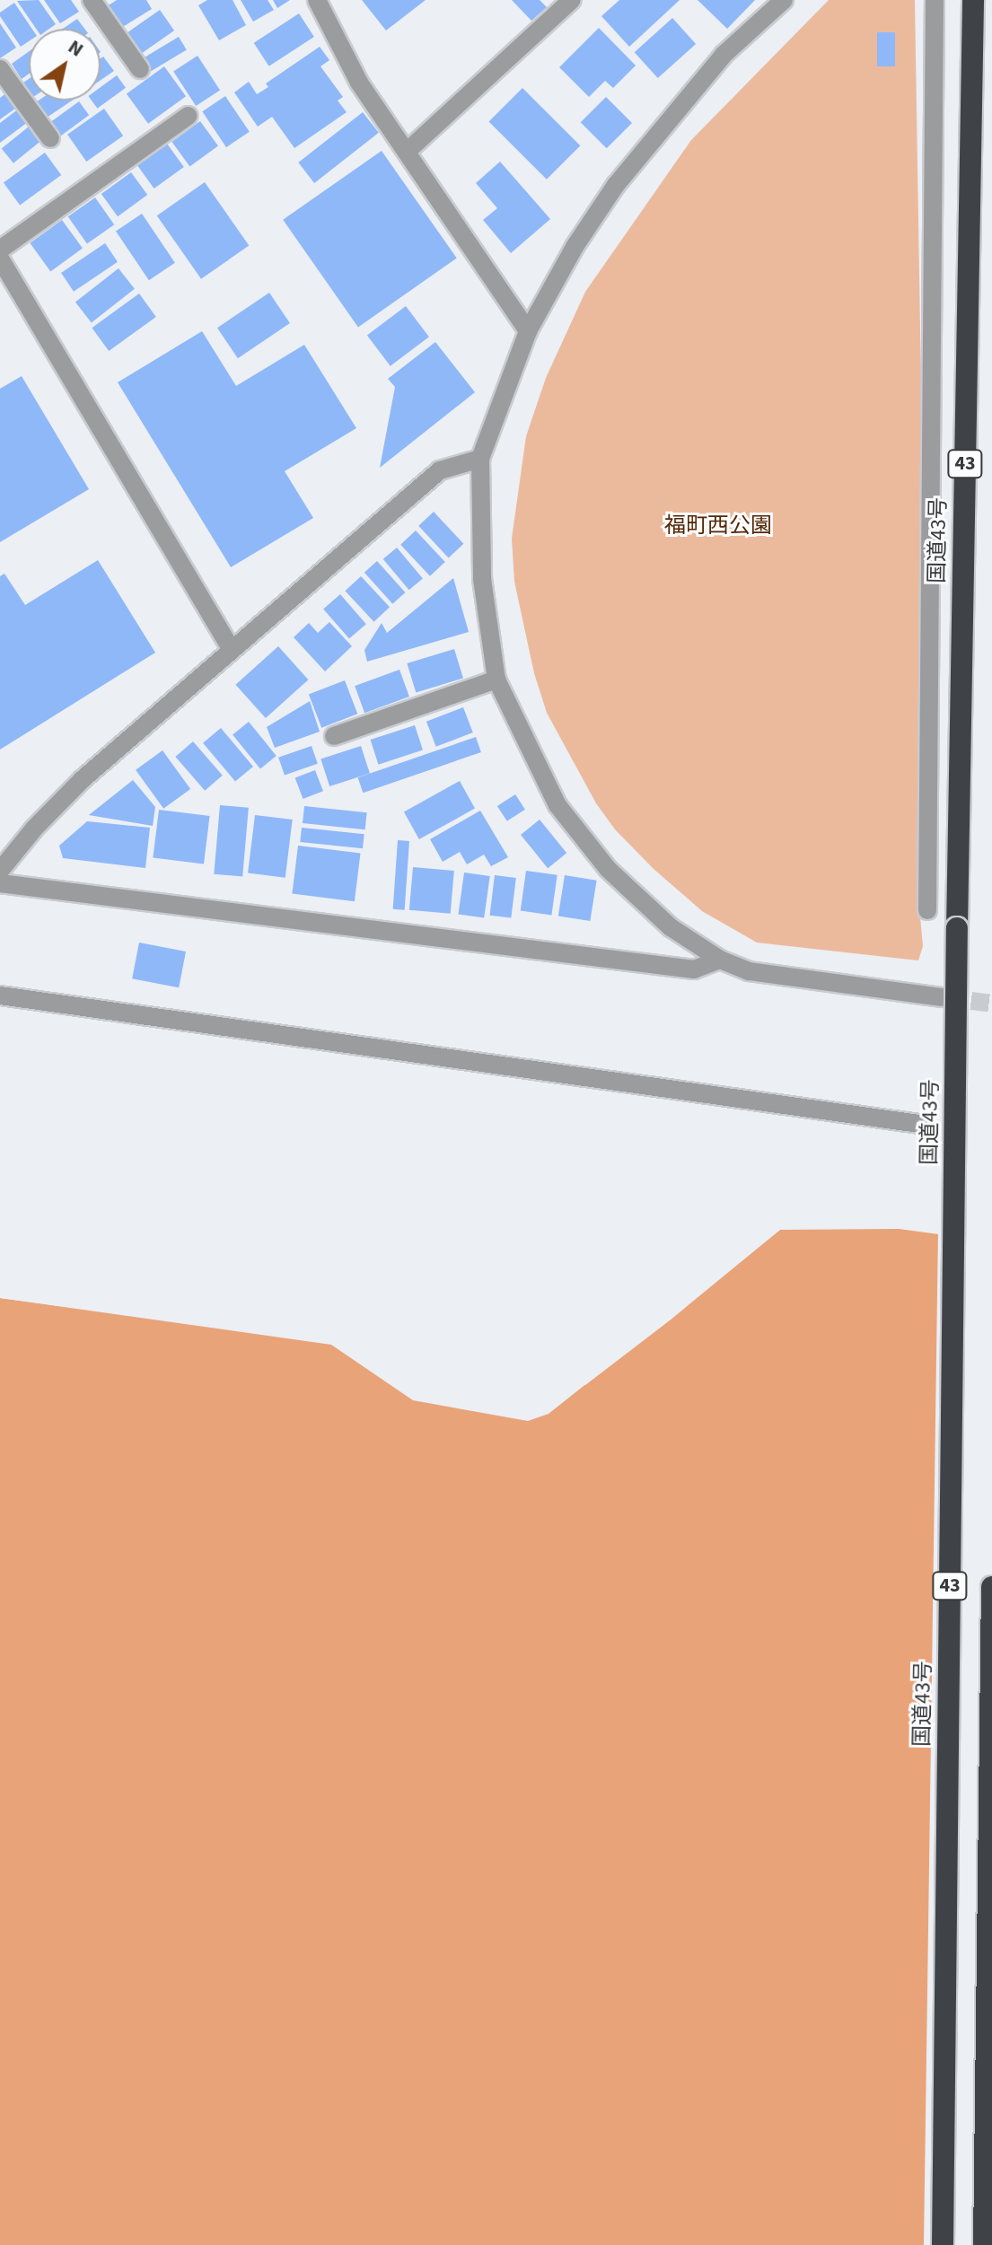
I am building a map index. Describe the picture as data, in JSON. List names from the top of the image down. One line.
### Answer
{"streets":{"highway":["43","国道43号"]},"parks":["福町西公園"],"north":"top right"}
